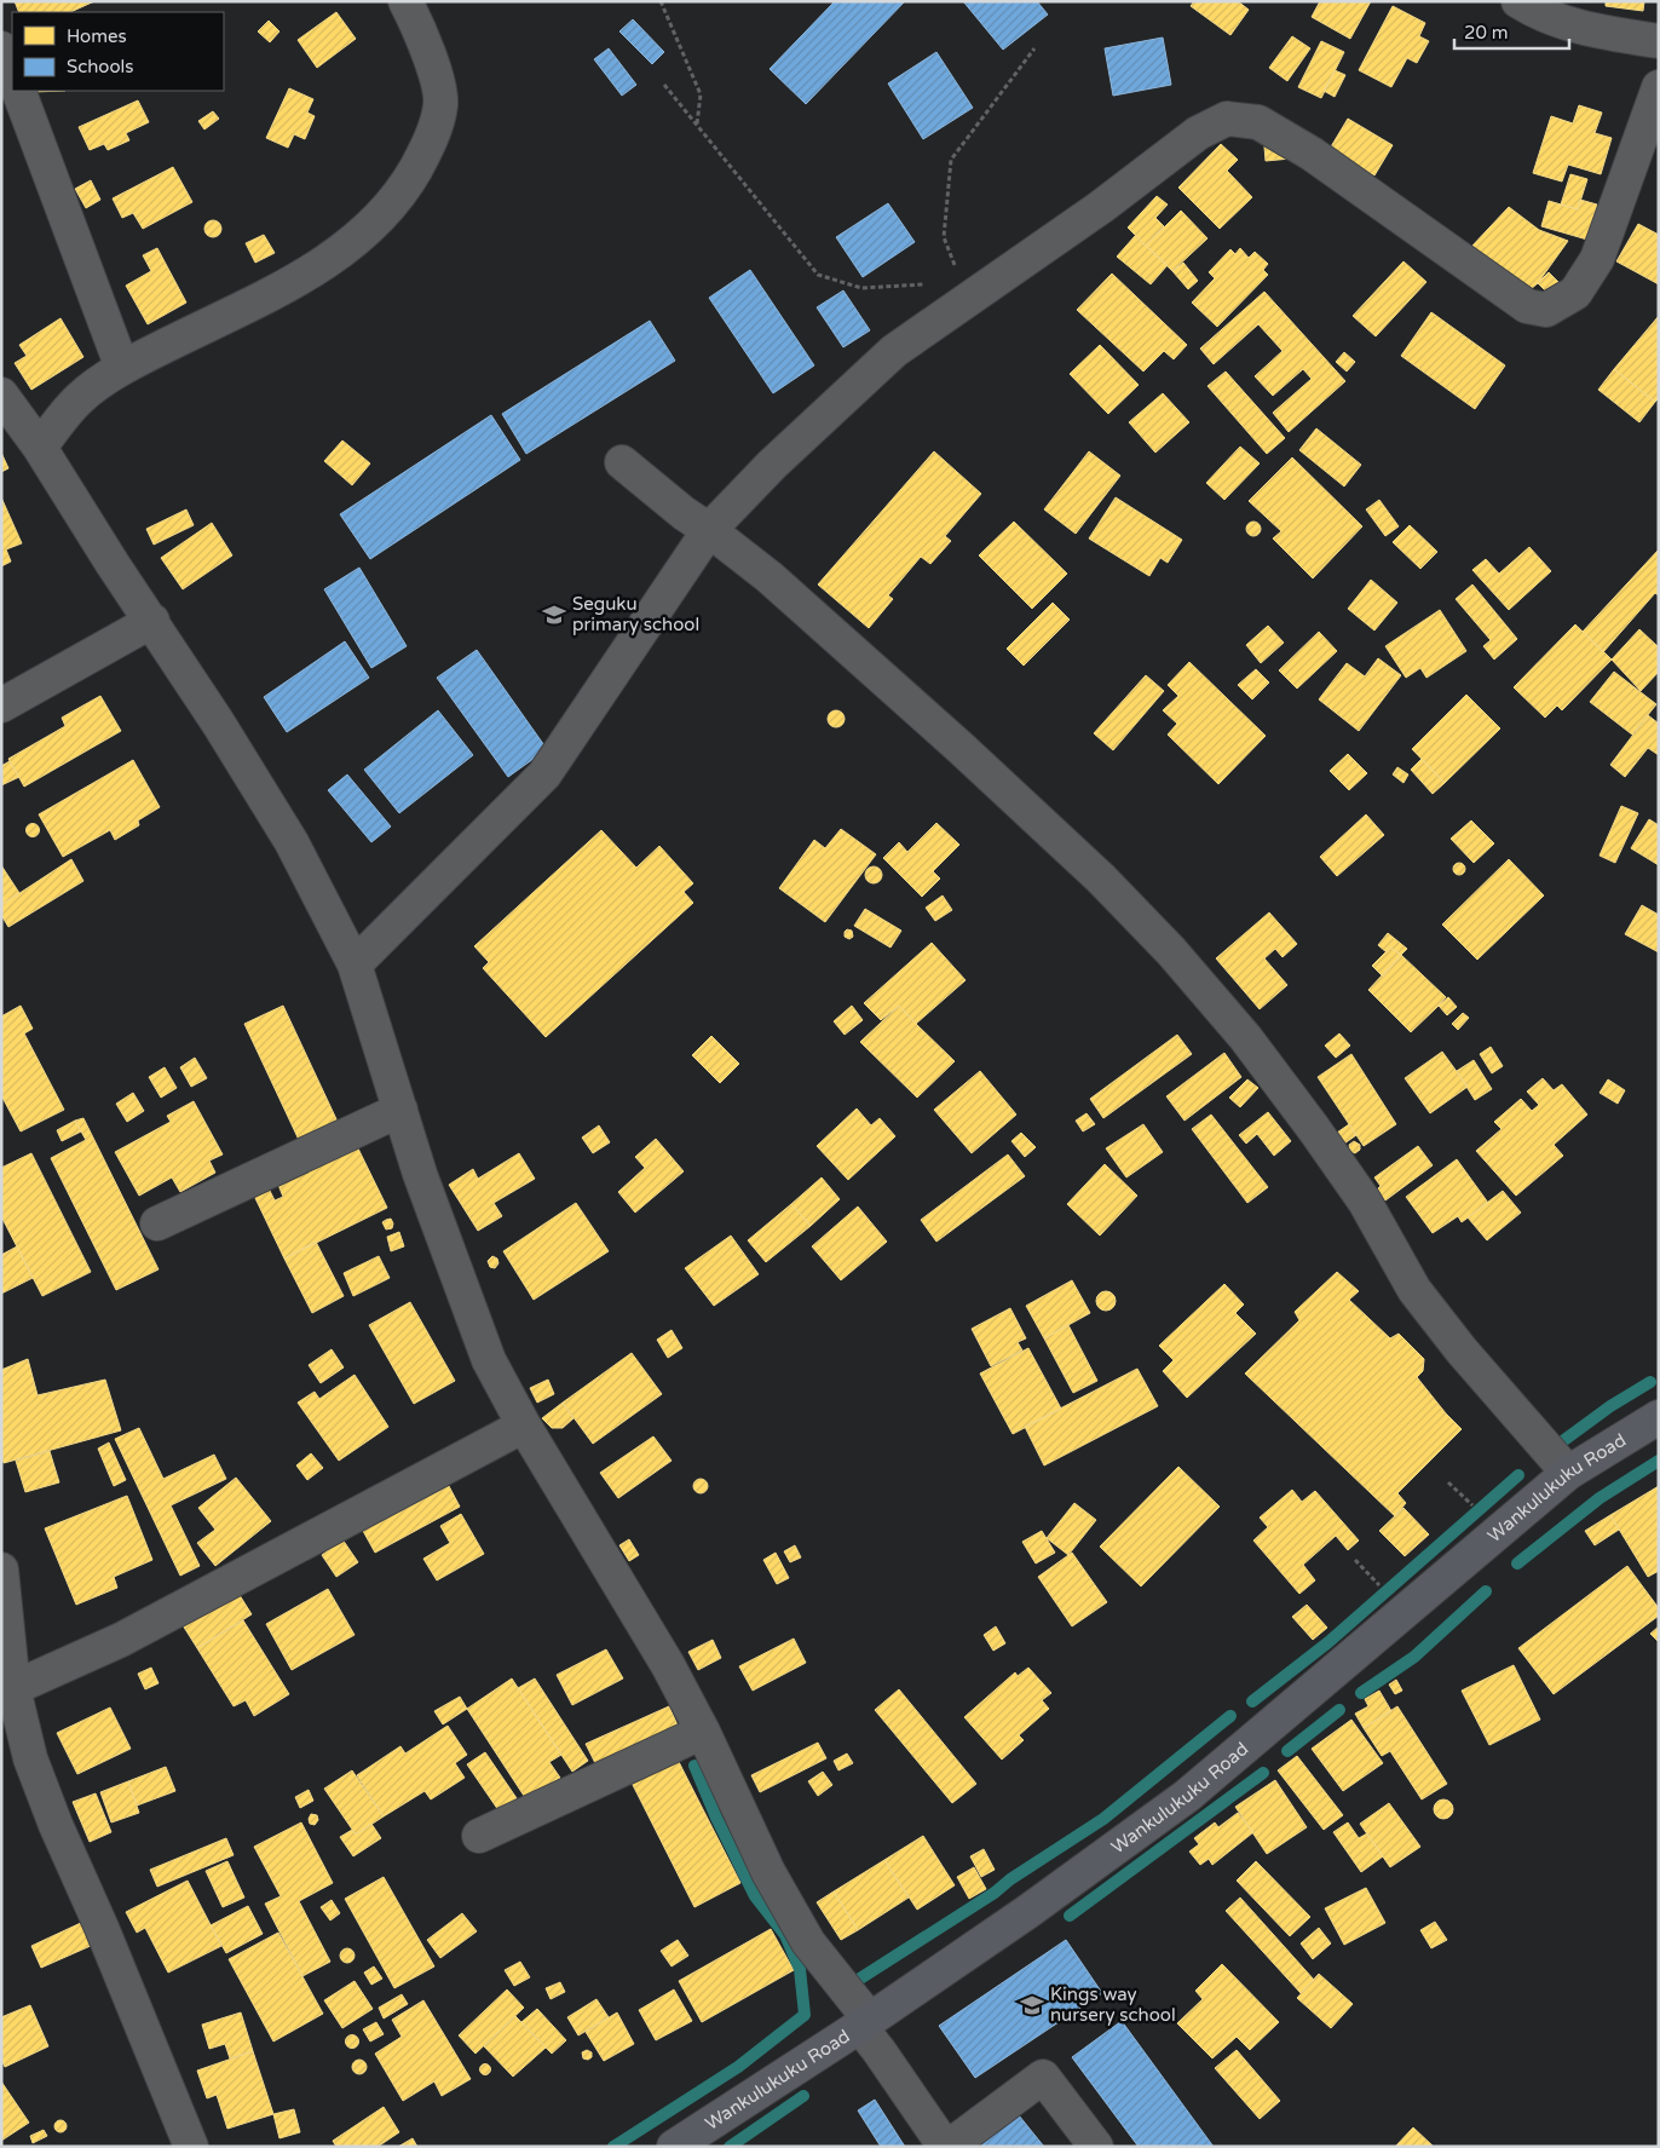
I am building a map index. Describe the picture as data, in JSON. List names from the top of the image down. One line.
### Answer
{"streets":{"main road":["Wankulukuku Road"]},"places":{"school or university":["Seguku primary school","Kings way nursery school"]},"legend":["Homes","Schools"],"scale_bar":"20 m"}
